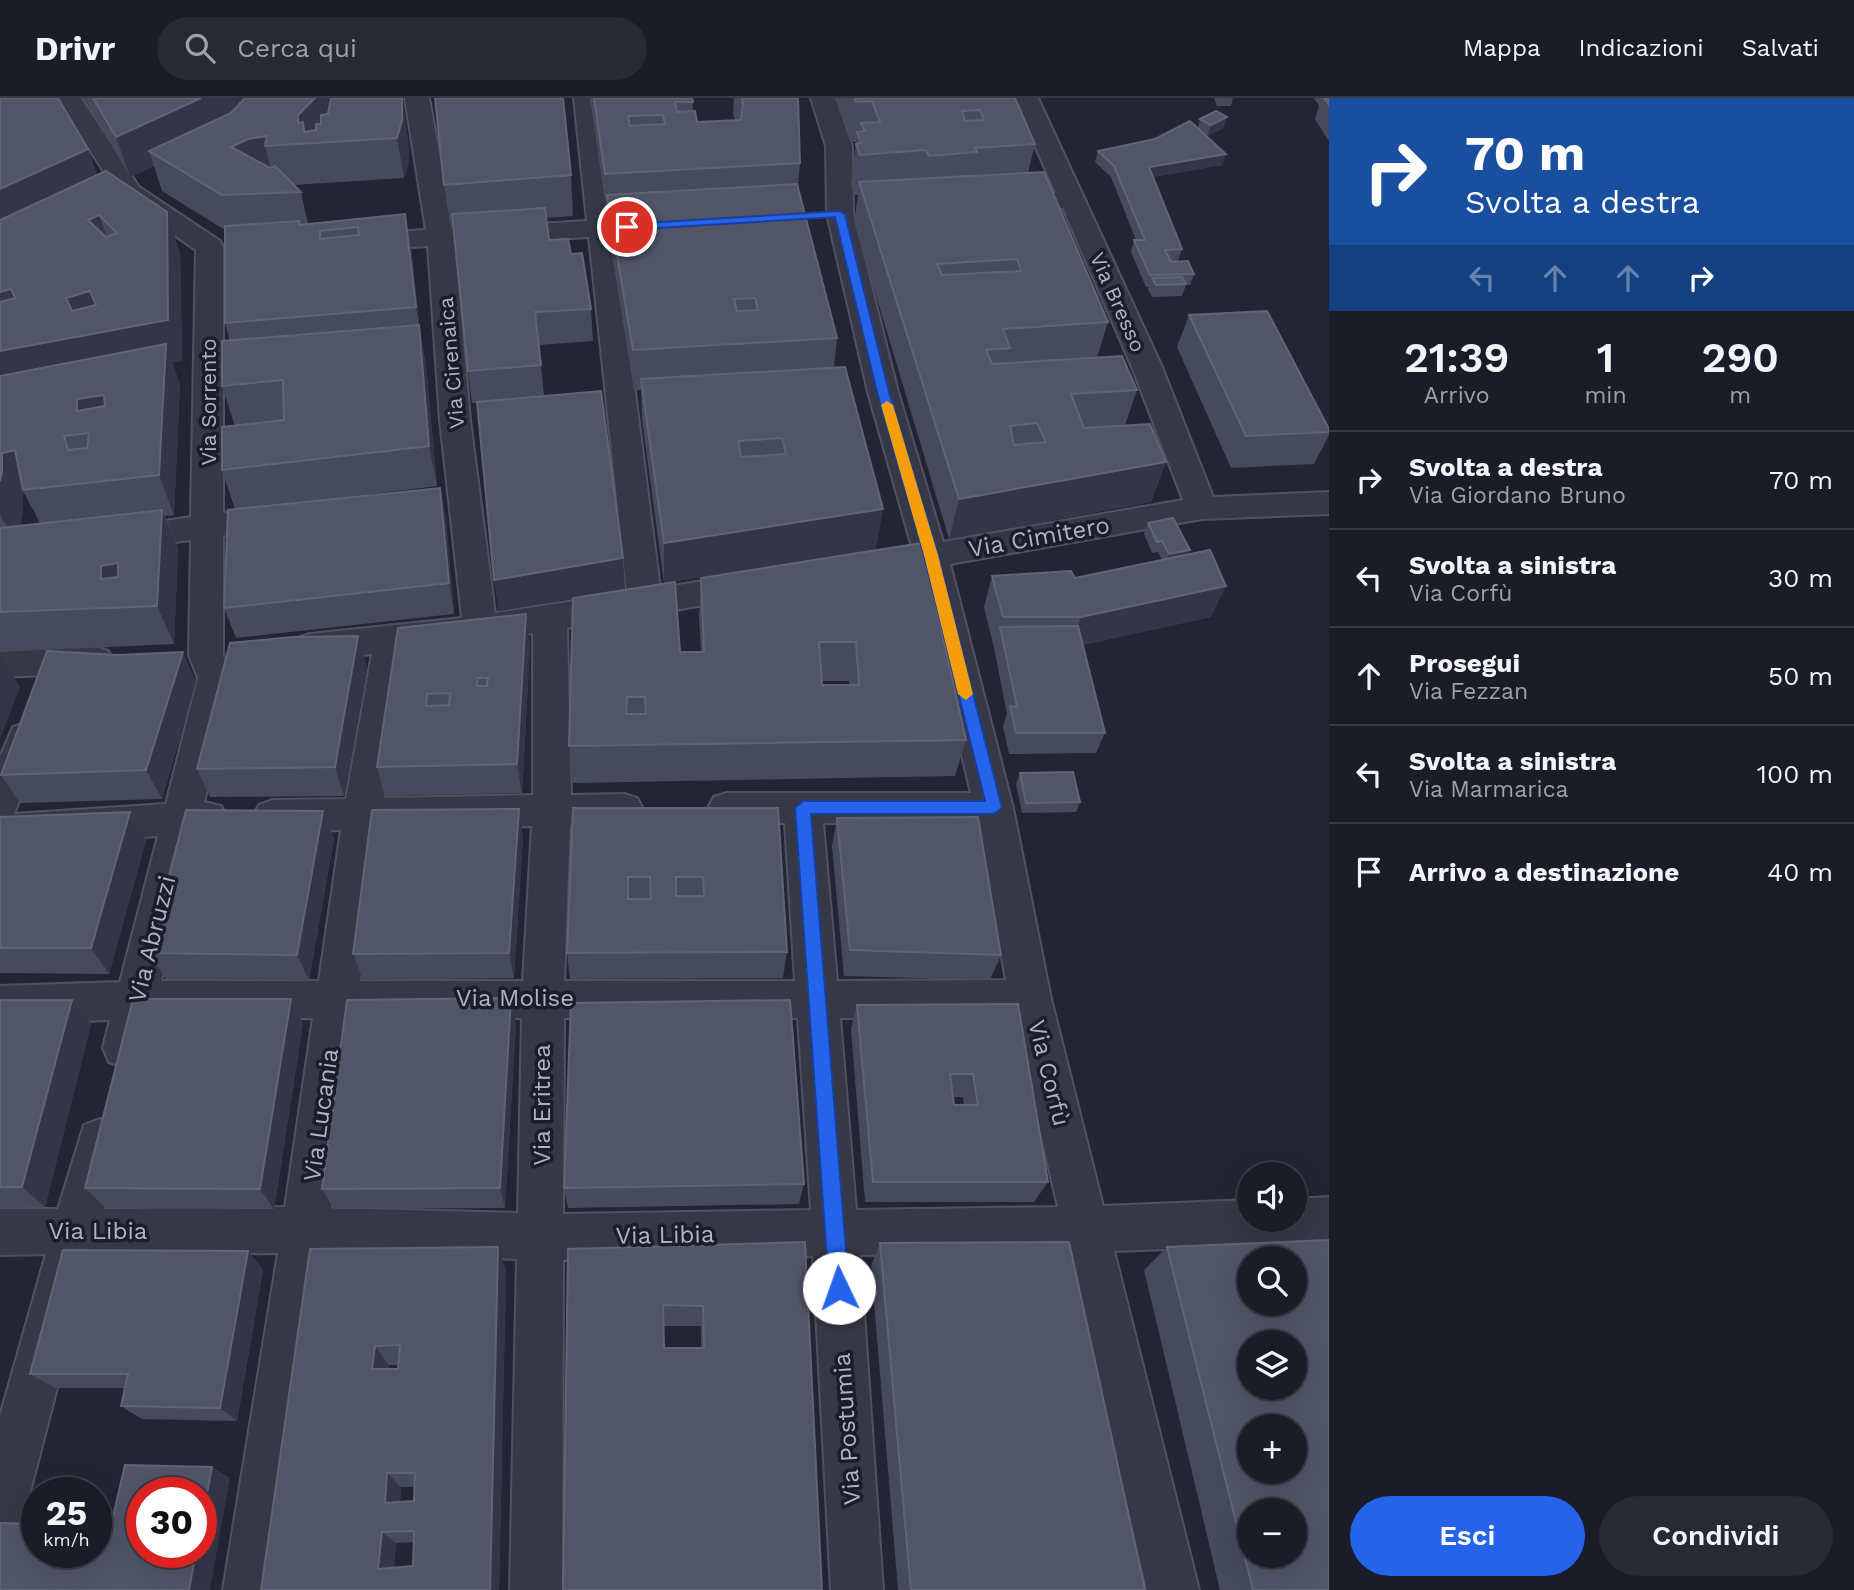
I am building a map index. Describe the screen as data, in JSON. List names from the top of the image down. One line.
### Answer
{"streets":{"street":["Via Bresso","Via Cirenaica","Via Sorrento","Via Cimitero","Via Abruzzi","Via Molise","Via Corfù","Via Eritrea","Via Lucania","Via Libia","Via Postumia"]},"crossings":[["Via Bresso","Via Cimitero"],["Via Sorrento","Via Abruzzi"],["Via Cimitero","Via Corfù"],["Via Abruzzi","Via Molise"],["Via Abruzzi","Via Libia"],["Via Molise","Via Corfù"],["Via Molise","Via Eritrea"],["Via Molise","Via Lucania"],["Via Molise","Via Postumia"],["Via Corfù","Via Libia"],["Via Eritrea","Via Libia"],["Via Lucania","Via Libia"],["Via Libia","Via Postumia"]],"page":{"header":"Drivr","search":"Cerca qui","nav":["Mappa","Indicazioni","Salvati"],"turn":["70 m","Svolta a destra"],"eta":["21:39","Arrivo","1","min","290","m"],"list":[{"name":"Svolta a destra","note":"Via Giordano Bruno","value":"70 m"},{"name":"Svolta a sinistra","note":"Via Corfù","value":"30 m"},{"name":"Prosegui","note":"Via Fezzan","value":"50 m"},{"name":"Svolta a sinistra","note":"Via Marmarica","value":"100 m"},{"name":"Arrivo a destinazione","value":"40 m"}],"map_buttons":["+","−"],"speed":"25 km/h","limit":"30","buttons":["Esci","Condividi"]}}
